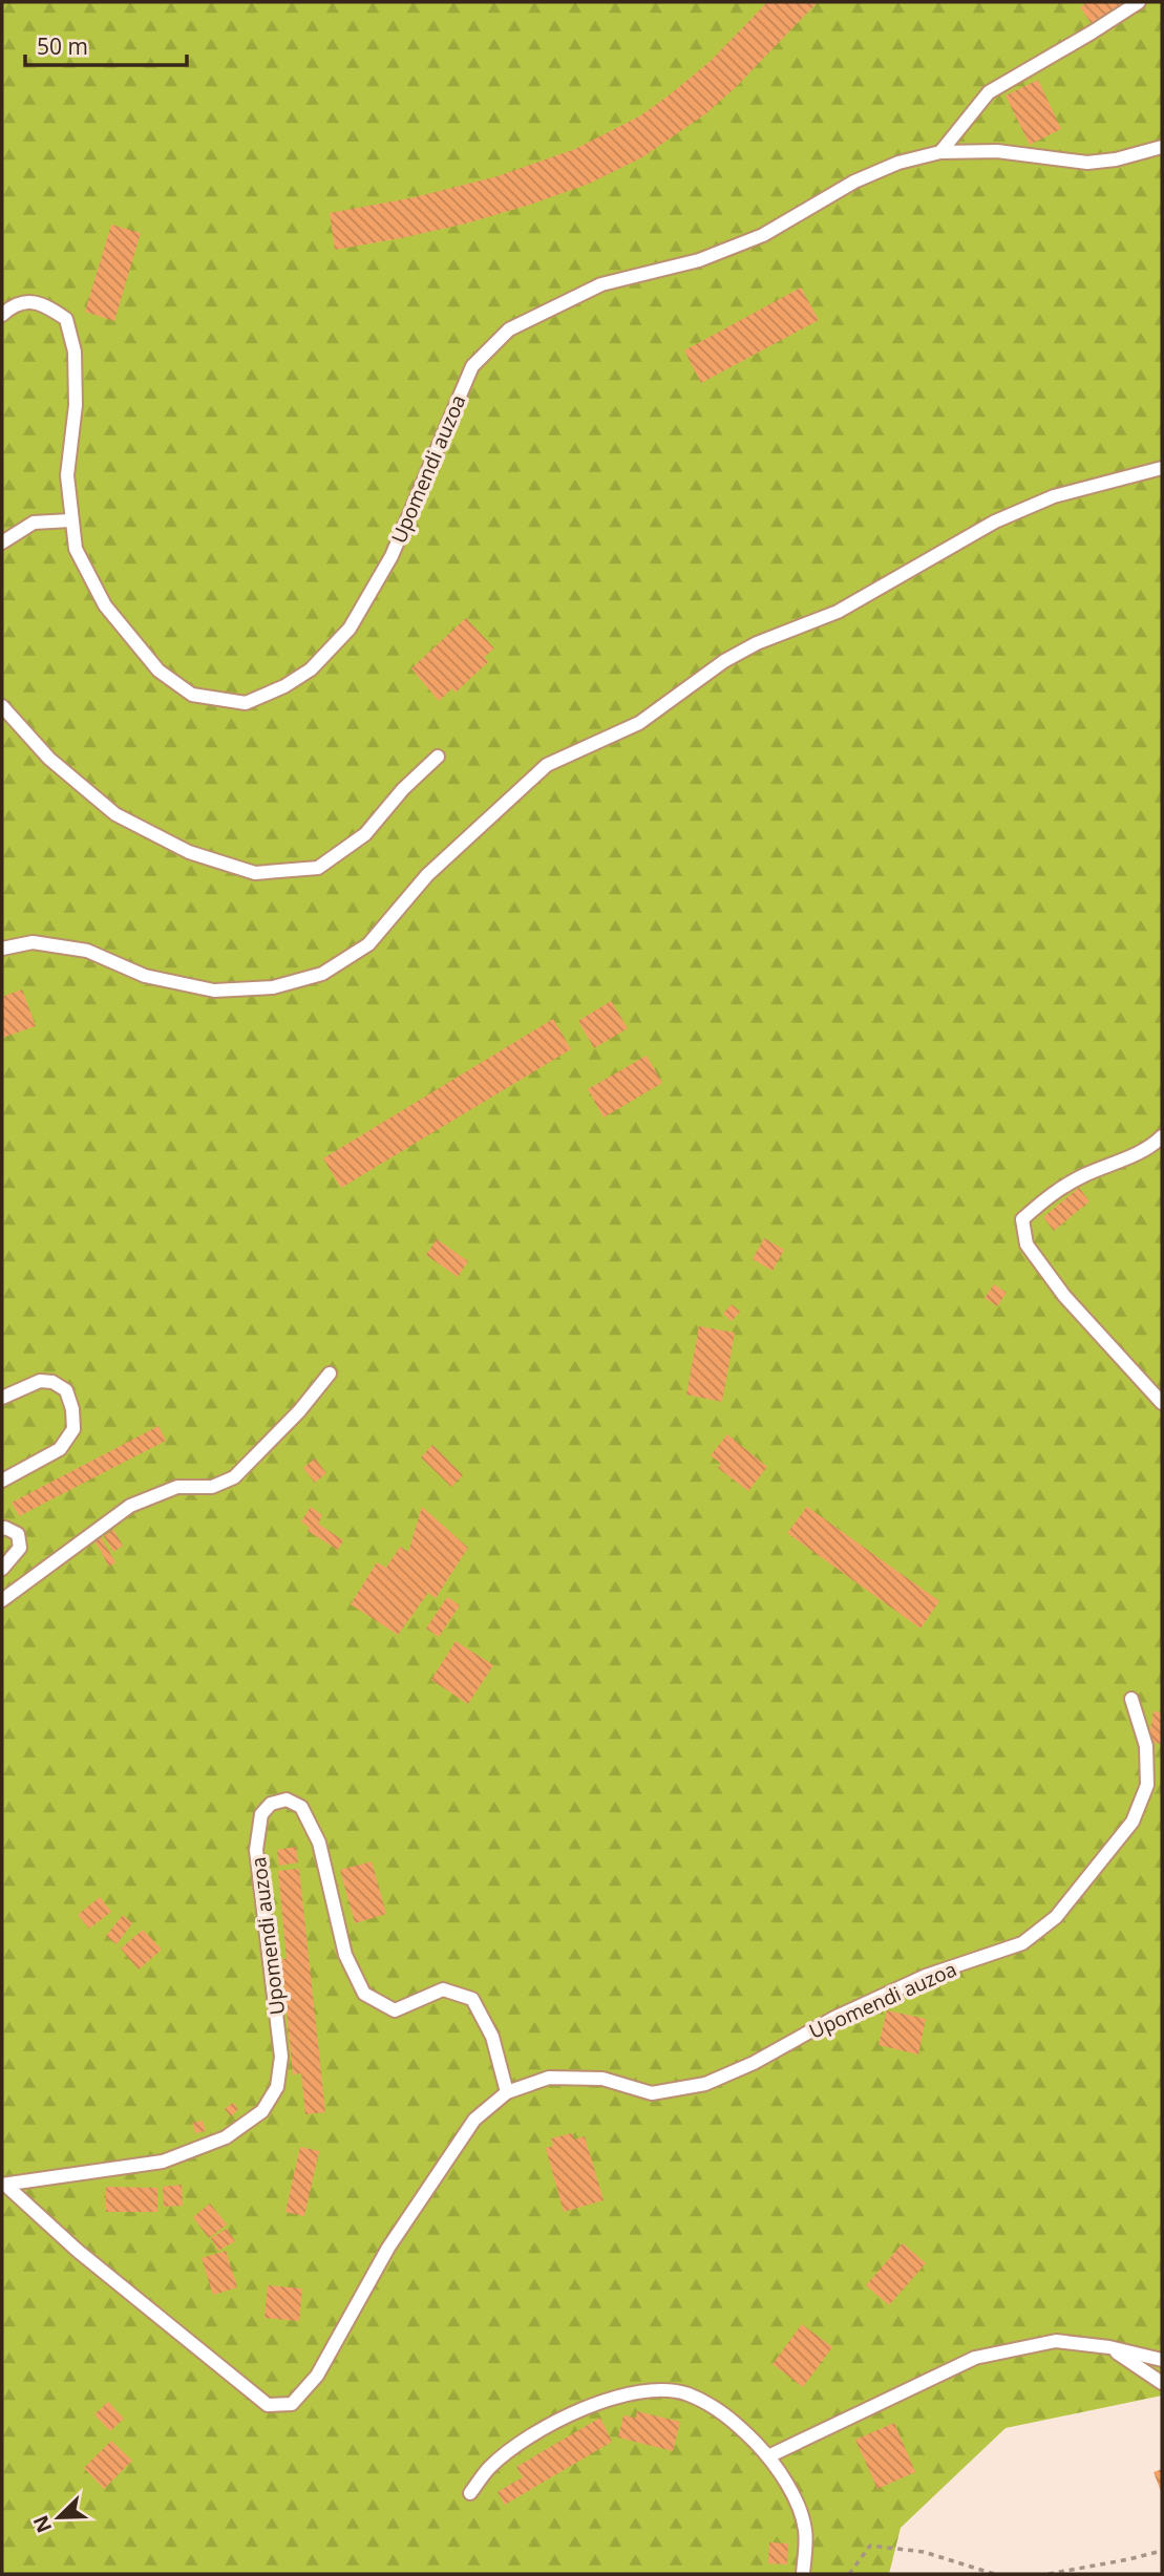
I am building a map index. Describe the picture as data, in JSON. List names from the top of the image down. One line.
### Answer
{"streets":{"lane":["Upomendi auzoa"]},"scale_bar":"50 m","north":"bottom left"}
